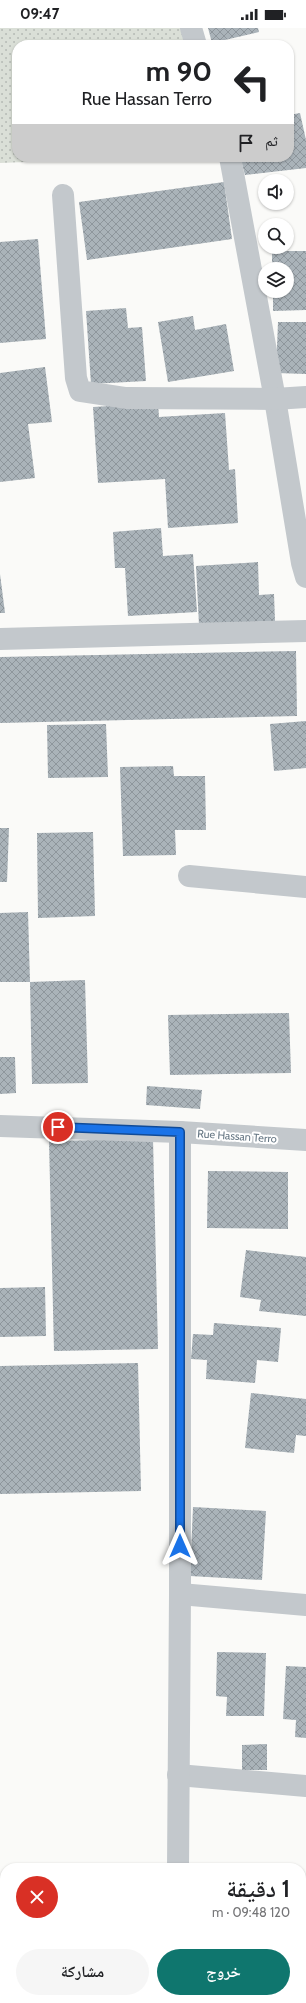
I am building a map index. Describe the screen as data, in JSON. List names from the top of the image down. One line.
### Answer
{"streets":{"street":["Rue Hassan Terro"]},"page":{"status":"09:47","turn":["90 m","Rue Hassan Terro"],"then":"ثم","heading":["1 دقيقة","120 m · 09:48"],"buttons":["خروج","مشاركة"]}}
